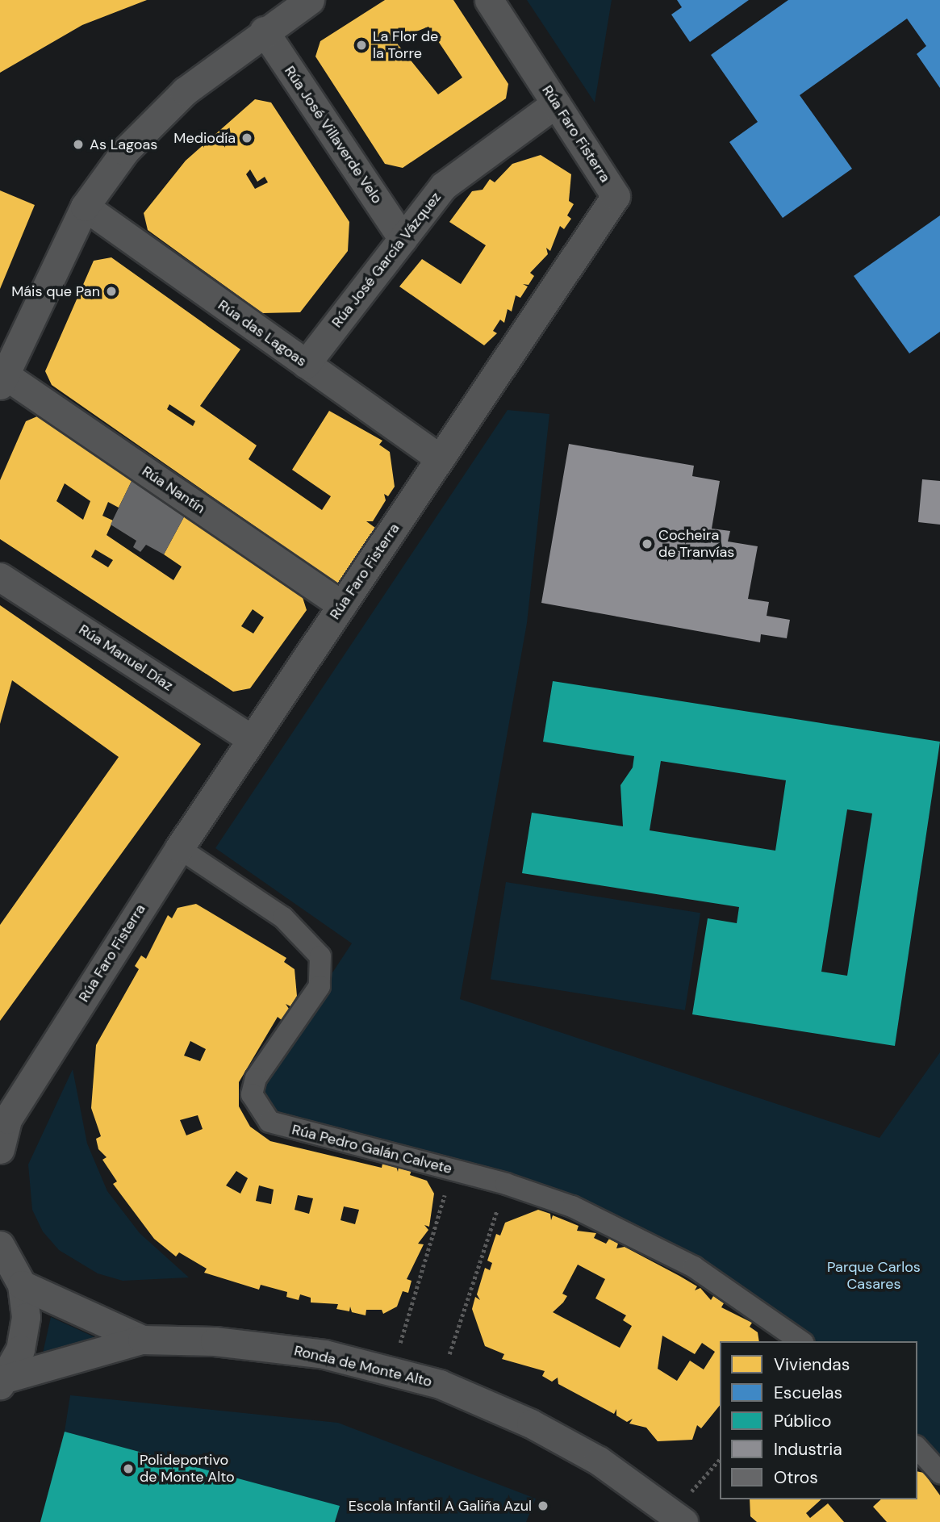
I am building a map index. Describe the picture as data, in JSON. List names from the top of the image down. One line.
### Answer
{"streets":{"street":["Rúa Faro Fisterra","Rúa José Villaverde Velo","Rúa José García Vázquez","Rúa das Lagoas","Rúa Nantín","Rúa Manuel Díaz","Rúa Pedro Galán Calvete","Ronda de Monte Alto"]},"crossings":[["Rúa Faro Fisterra","Rúa José García Vázquez"],["Rúa Faro Fisterra","Rúa das Lagoas"],["Rúa Faro Fisterra","Rúa Nantín"],["Rúa Faro Fisterra","Rúa Manuel Díaz"],["Rúa Faro Fisterra","Rúa Pedro Galán Calvete"],["Rúa José Villaverde Velo","Rúa José García Vázquez"],["Rúa José García Vázquez","Rúa das Lagoas"]],"parks":["Parque Carlos Casares"],"places":["La Flor de la Torre","Mediodía","As Lagoas","Máis que Pan","Cocheira de Tranvías","Polideportivo de Monte Alto","Escola Infantil A Galiña Azul"],"legend":["Viviendas","Escuelas","Público","Industria","Otros"]}
